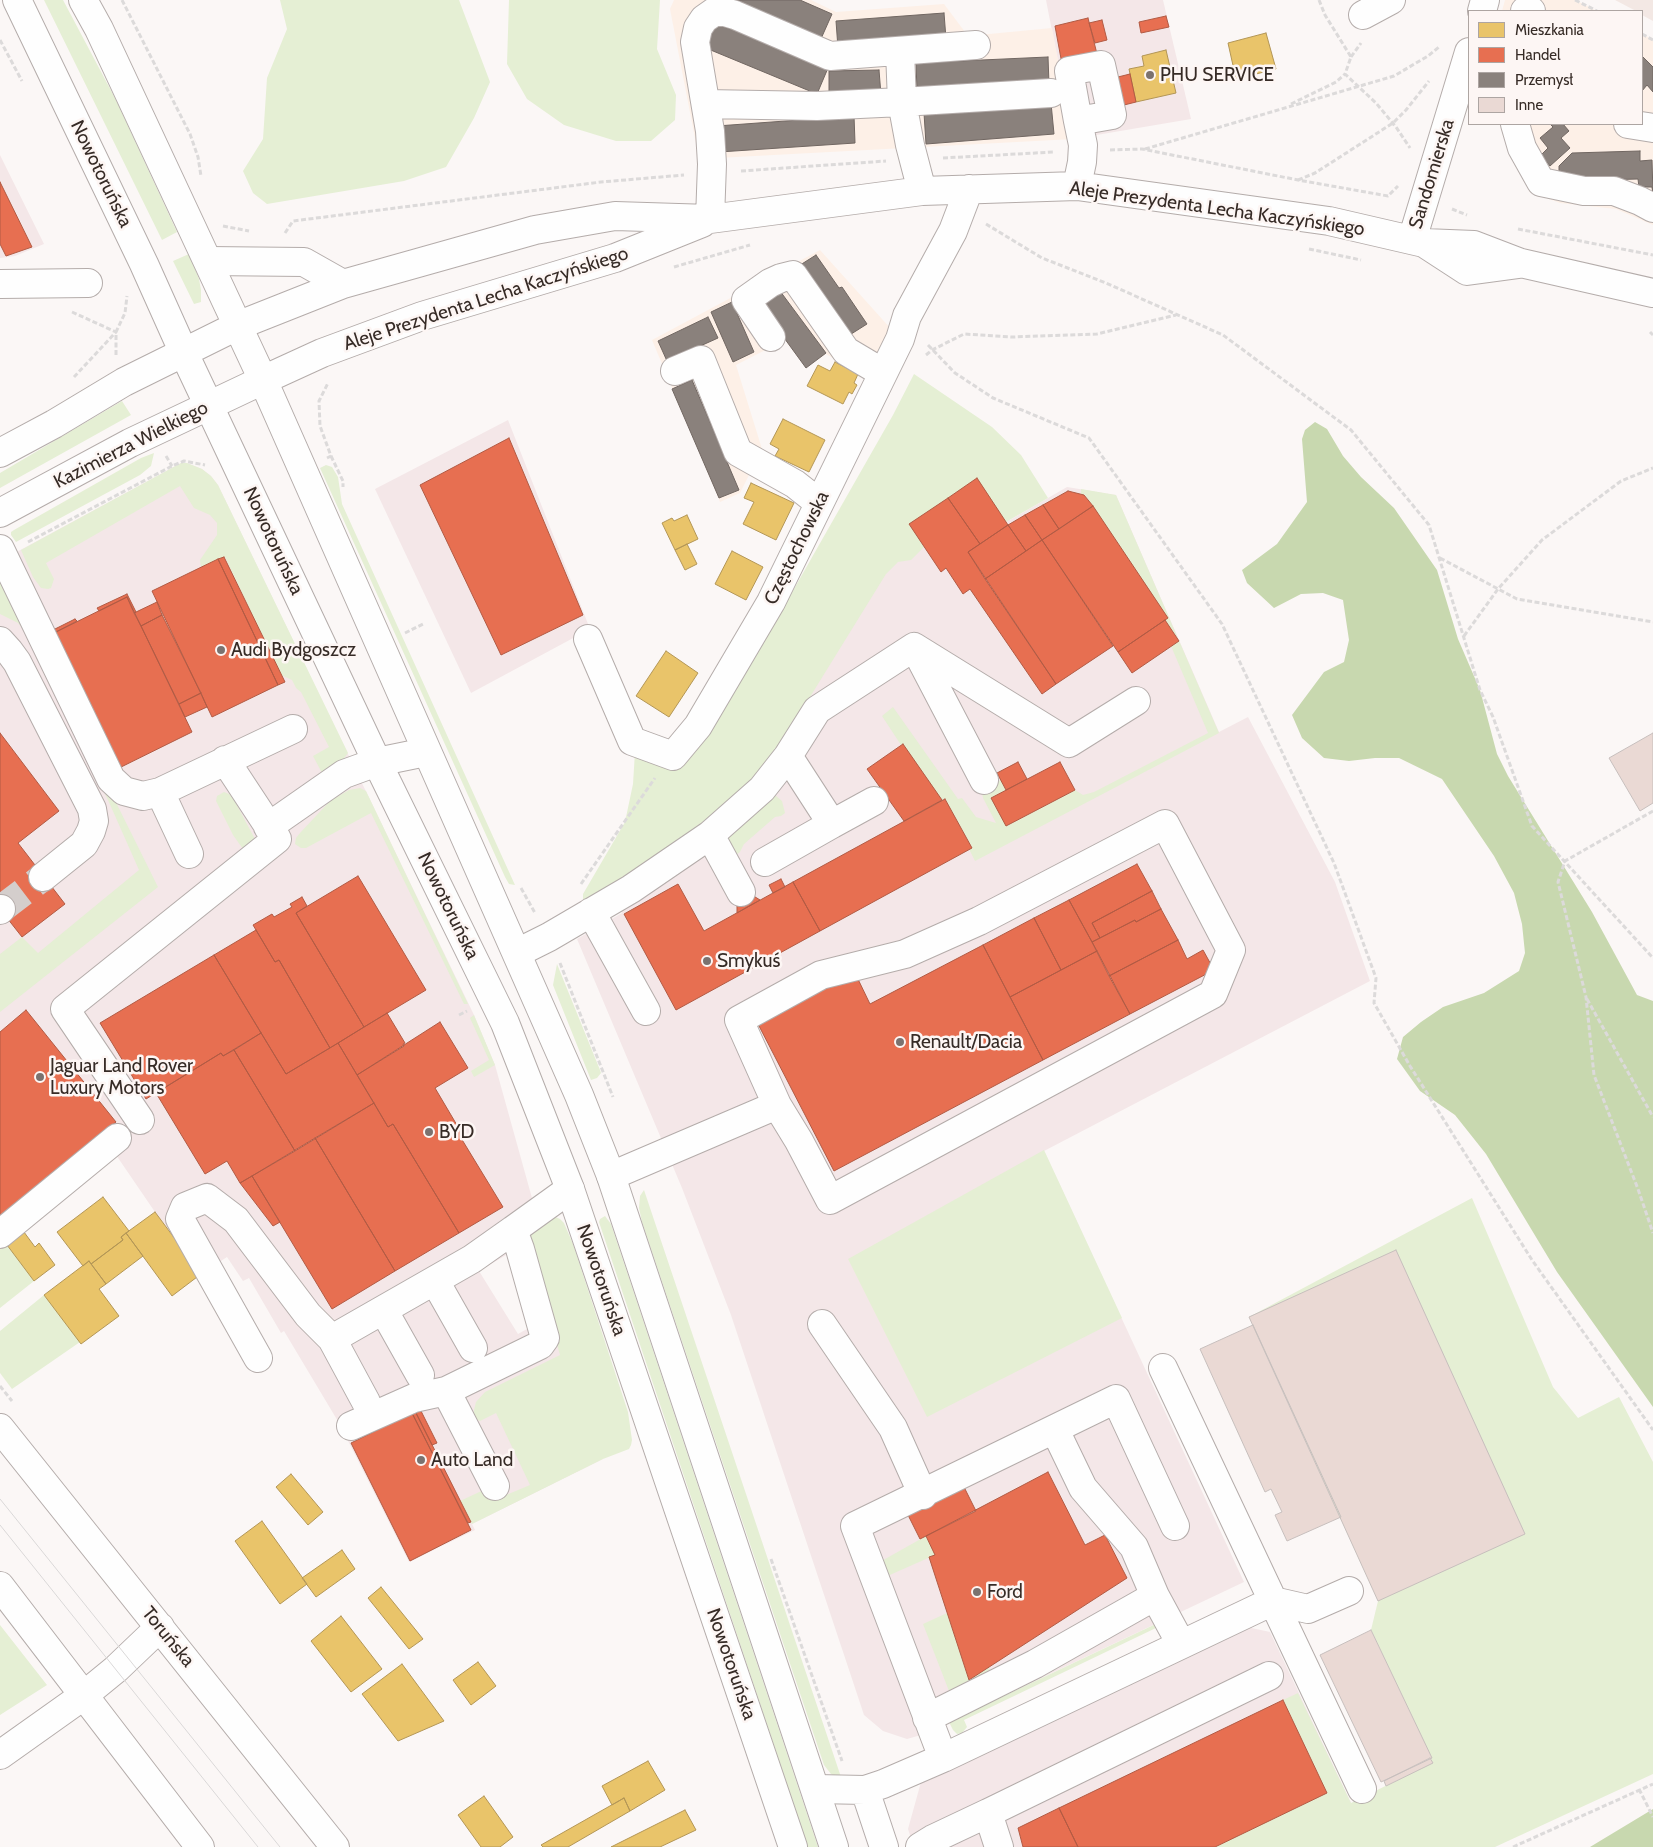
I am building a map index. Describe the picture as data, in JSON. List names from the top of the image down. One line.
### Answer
{"streets":{"main road":["Nowotoruńska","Sandomierska","Aleje Prezydenta Lecha Kaczyńskiego","Kazimierza Wielkiego","Częstochowska","Toruńska"]},"crossings":[["Nowotoruńska","Kazimierza Wielkiego"],["Sandomierska","Aleje Prezydenta Lecha Kaczyńskiego"],["Aleje Prezydenta Lecha Kaczyńskiego","Kazimierza Wielkiego"],["Aleje Prezydenta Lecha Kaczyńskiego","Częstochowska"]],"places":["PHU SERVICE","Audi Bydgoszcz","Smykuś","Renault/Dacia","Jaguar Land Rover Luxury Motors","BYD","Auto Land","Ford"],"legend":["Mieszkania","Handel","Przemysł","Inne"]}
